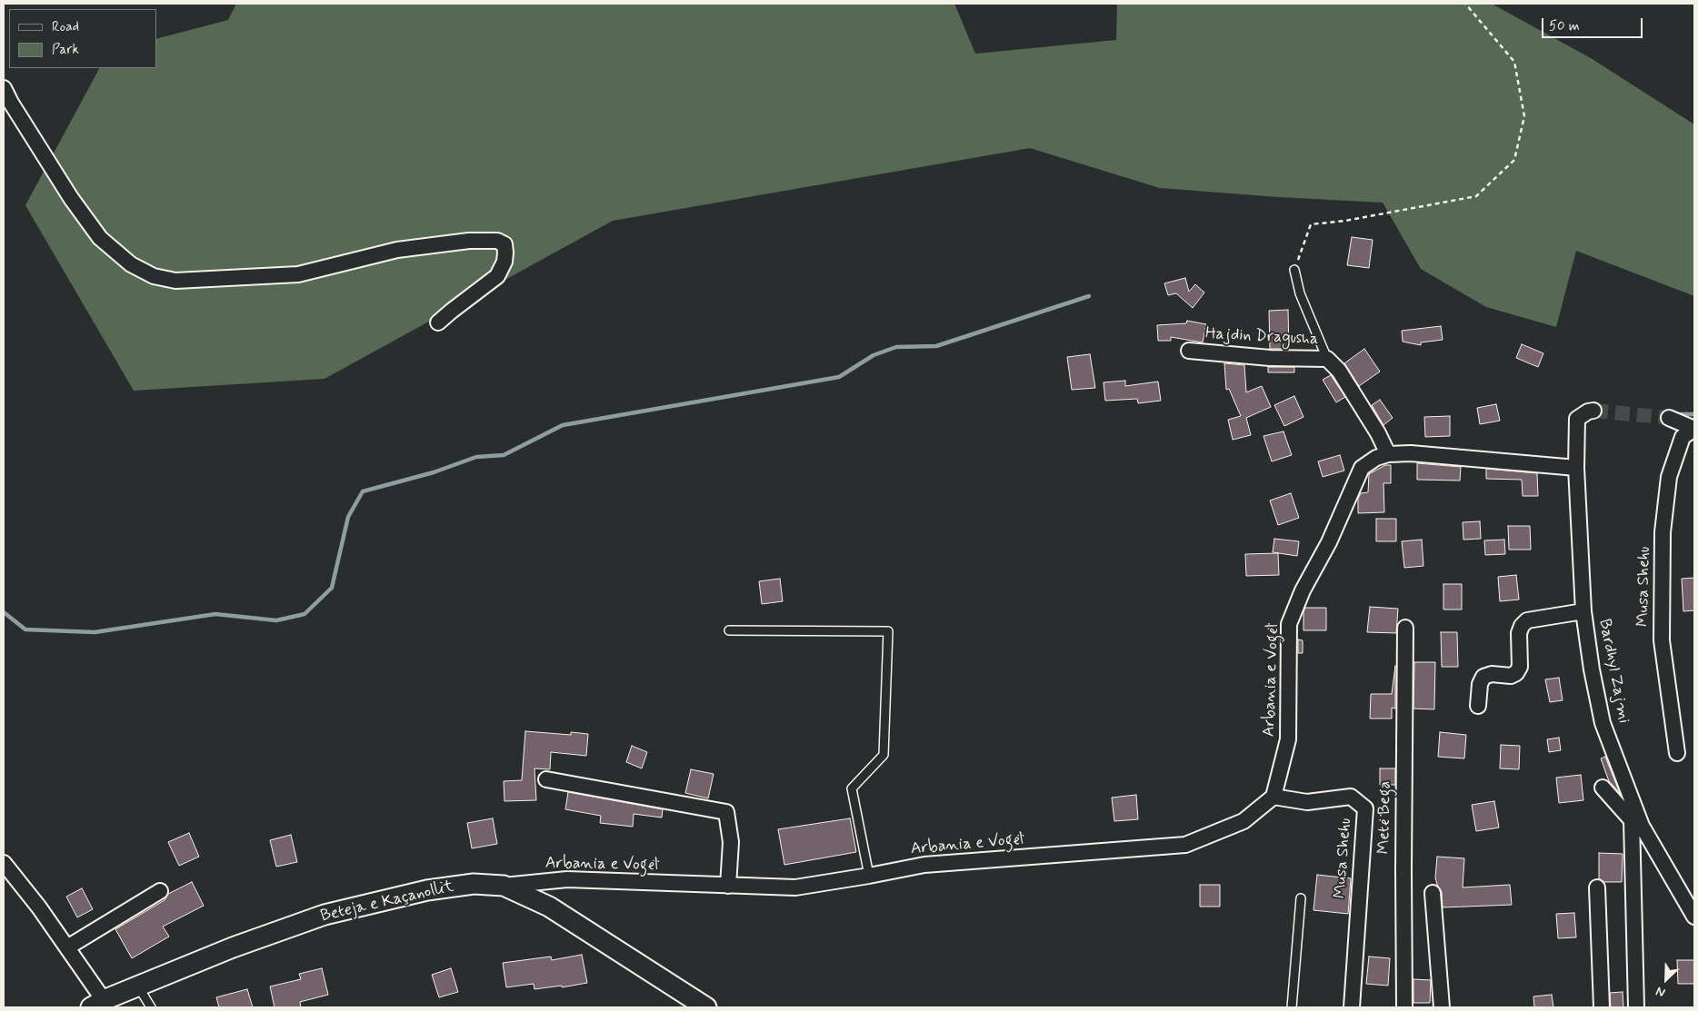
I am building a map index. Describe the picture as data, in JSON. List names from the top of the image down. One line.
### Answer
{"streets":{"street":["Hajdin Dragusha","Musa Shehu","Bardhyl Zajmi","Arbania e Vogël","Metë Bega","Beteja e Kaçanollit"]},"crossings":[["Hajdin Dragusha","Arbania e Vogël"],["Musa Shehu","Arbania e Vogël"],["Bardhyl Zajmi","Arbania e Vogël"],["Arbania e Vogël","Beteja e Kaçanollit"]],"legend":["Road","Park"],"scale_bar":"50 m","north":"bottom left"}
